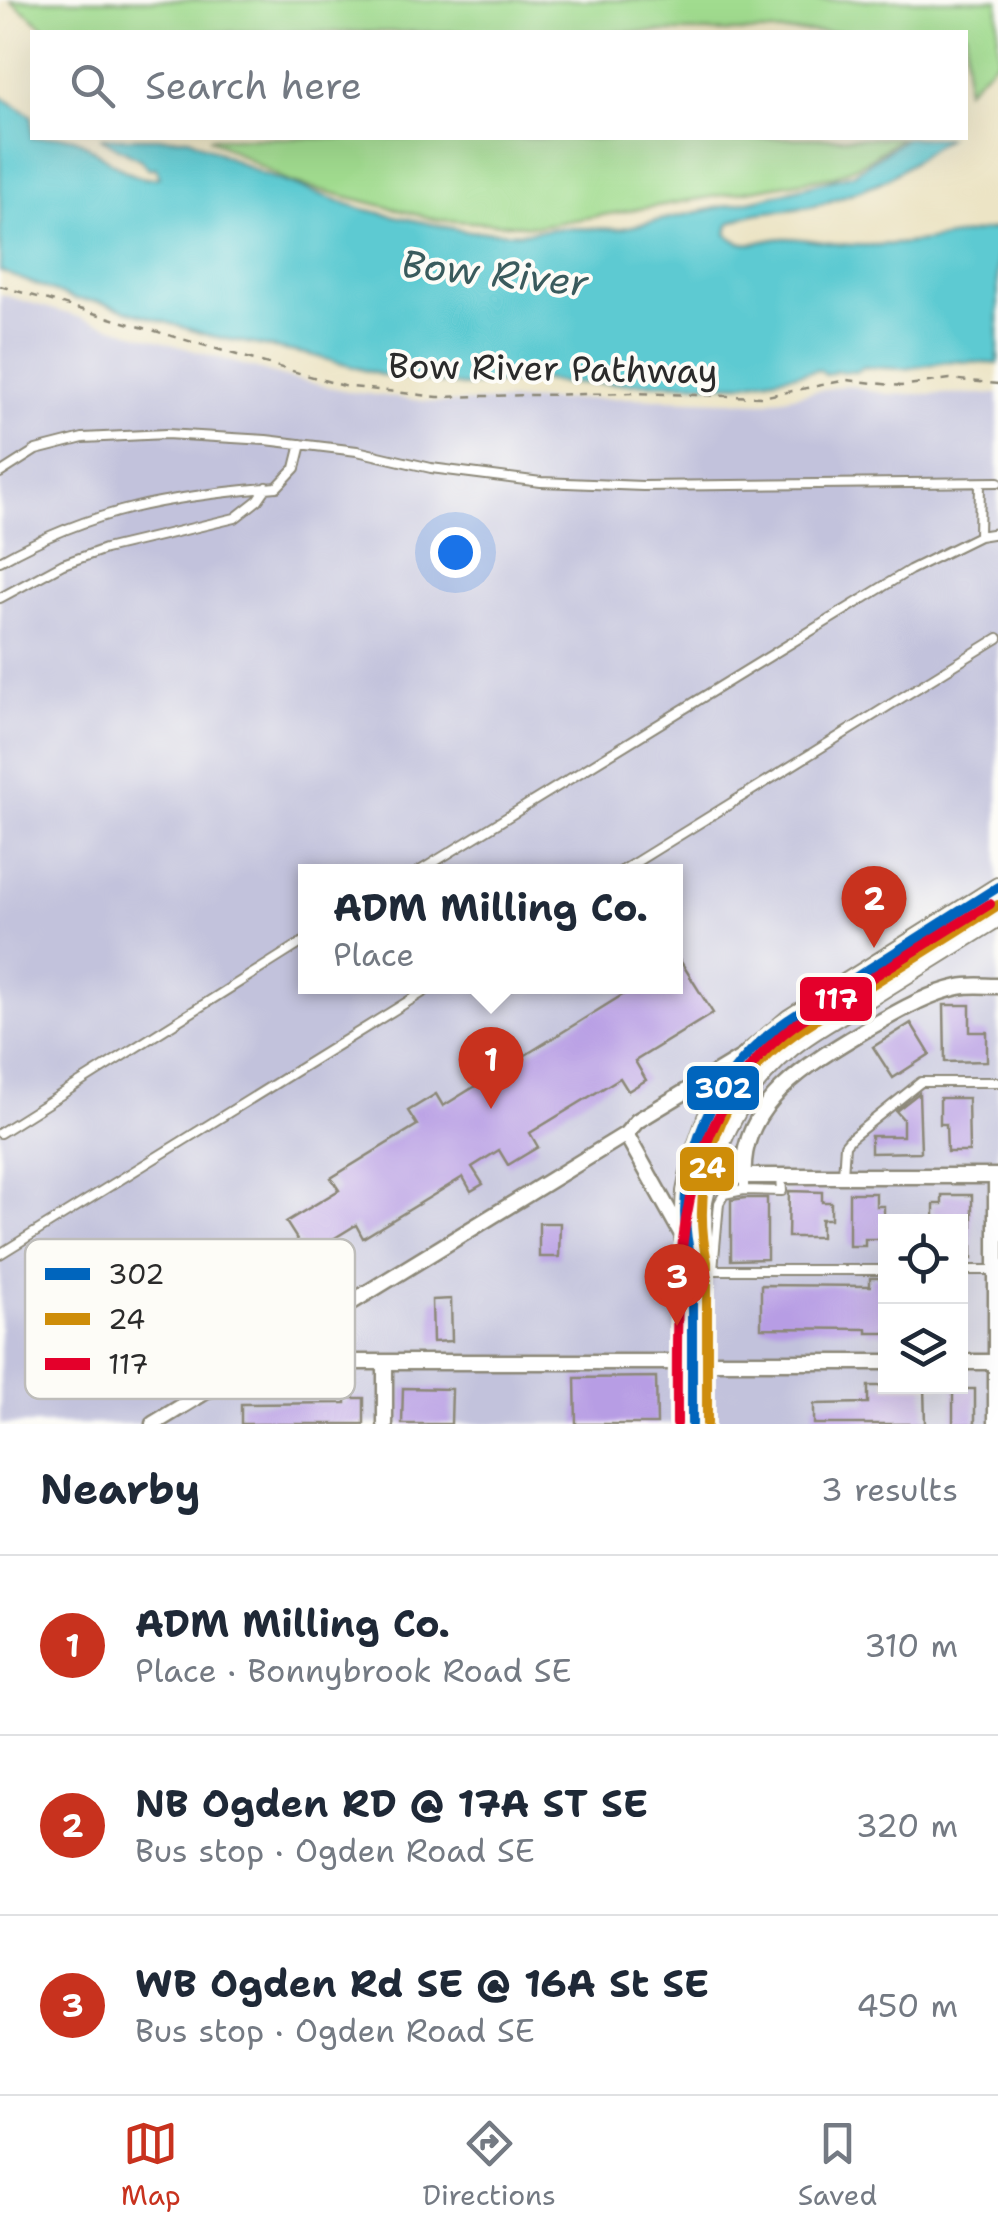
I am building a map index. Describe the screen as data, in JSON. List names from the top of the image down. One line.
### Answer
{"streets":{"path":["Bow River Pathway"]},"water":["Bow River"],"lines":["transit line 302","transit line 117","transit line 24"],"legend":["302","24","117"],"page":{"search":"Search here","popup":["ADM Milling Co.","Place"],"pins":["2","1","3"],"heading":["Nearby","3 results"],"list":[{"mark":"1","name":"ADM Milling Co.","note":"Place · Bonnybrook Road SE","value":"310 m"},{"mark":"2","name":"NB Ogden RD @ 17A ST SE","note":"Bus stop · Ogden Road SE","value":"320 m"},{"mark":"3","name":"WB Ogden Rd SE @ 16A St SE","note":"Bus stop · Ogden Road SE","value":"450 m"}],"nav":["Map","Directions","Saved"]}}
